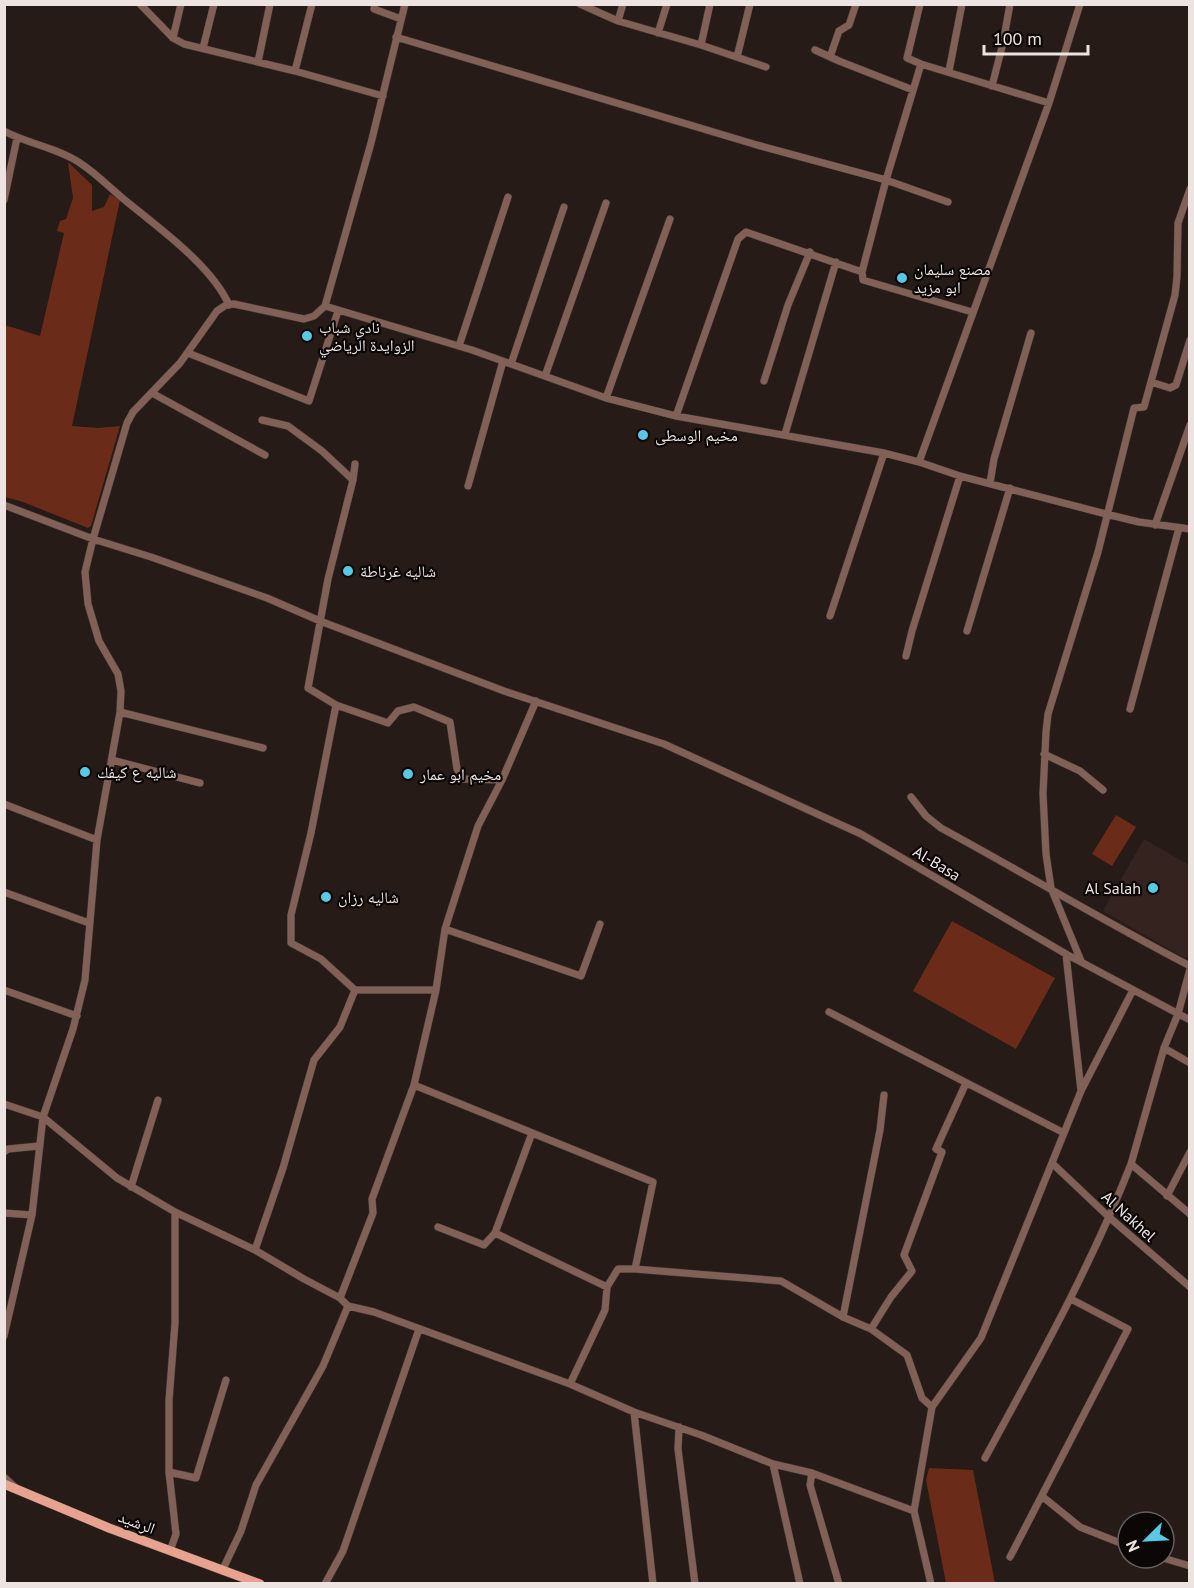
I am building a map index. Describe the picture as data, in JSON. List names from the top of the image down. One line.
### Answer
{"streets":{"main road":["الرشيد"],"street":["Al-Basa","Al Nakhel"]},"places":["مصنع سليمان ابو مزيد","نادي شباب الزوايدة الرياضي","مخيم الوسطى","شاليه غرناطة","شاليه ع كيفك","مخيم ابو عمار","Al Salah","شاليه رزان"],"scale_bar":"100 m","north":"bottom left"}
